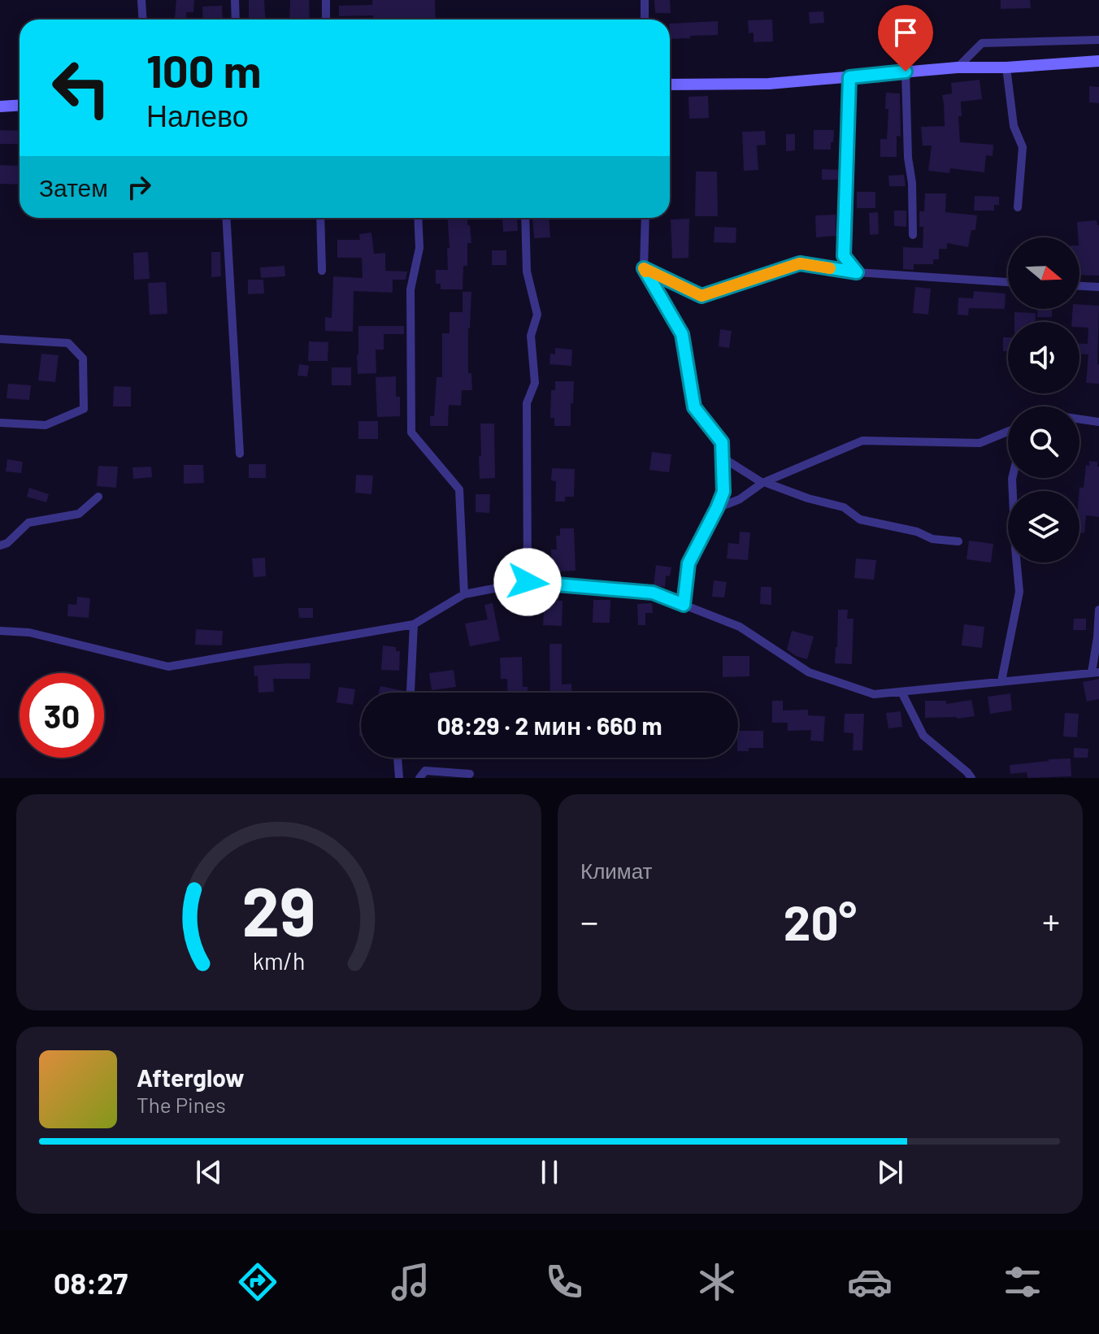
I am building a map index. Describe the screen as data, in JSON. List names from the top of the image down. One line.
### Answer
{"north":"right","page":{"turn":["100 m","Налево"],"then":"Затем","limit":"30","trip":"08:29 · 2 мин · 660 m","tile":"Климат","heat":["−","20°","+"],"song":["Afterglow","The Pines"],"tabs":"08:27","gauge":["29","km/h"]}}
